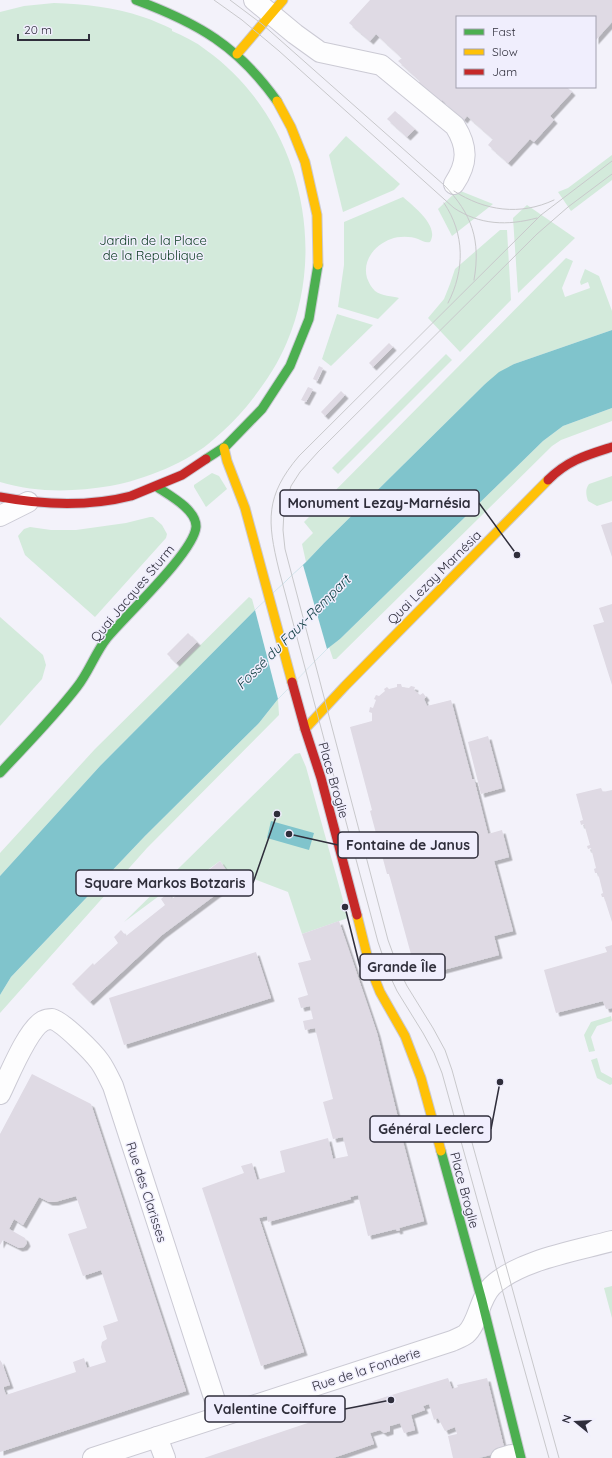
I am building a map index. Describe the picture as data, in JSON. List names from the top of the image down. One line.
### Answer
{"streets":{"street":["Quai Lezay Marnésia","Quai Jacques Sturm","Place Broglie","Rue des Clarisses","Rue de la Fonderie"]},"crossings":[["Quai Lezay Marnésia","Place Broglie"],["Place Broglie","Rue de la Fonderie"],["Rue des Clarisses","Rue de la Fonderie"]],"water":["Fossé du Faux-Rempart"],"parks":["Jardin de la Place de la Republique"],"places":["Monument Lezay-Marnésia","Square Markos Botzaris","Fontaine de Janus","Grande Île","Général Leclerc","Valentine Coiffure"],"legend":["Fast","Slow","Jam"],"scale_bar":"20 m","north":"left"}
